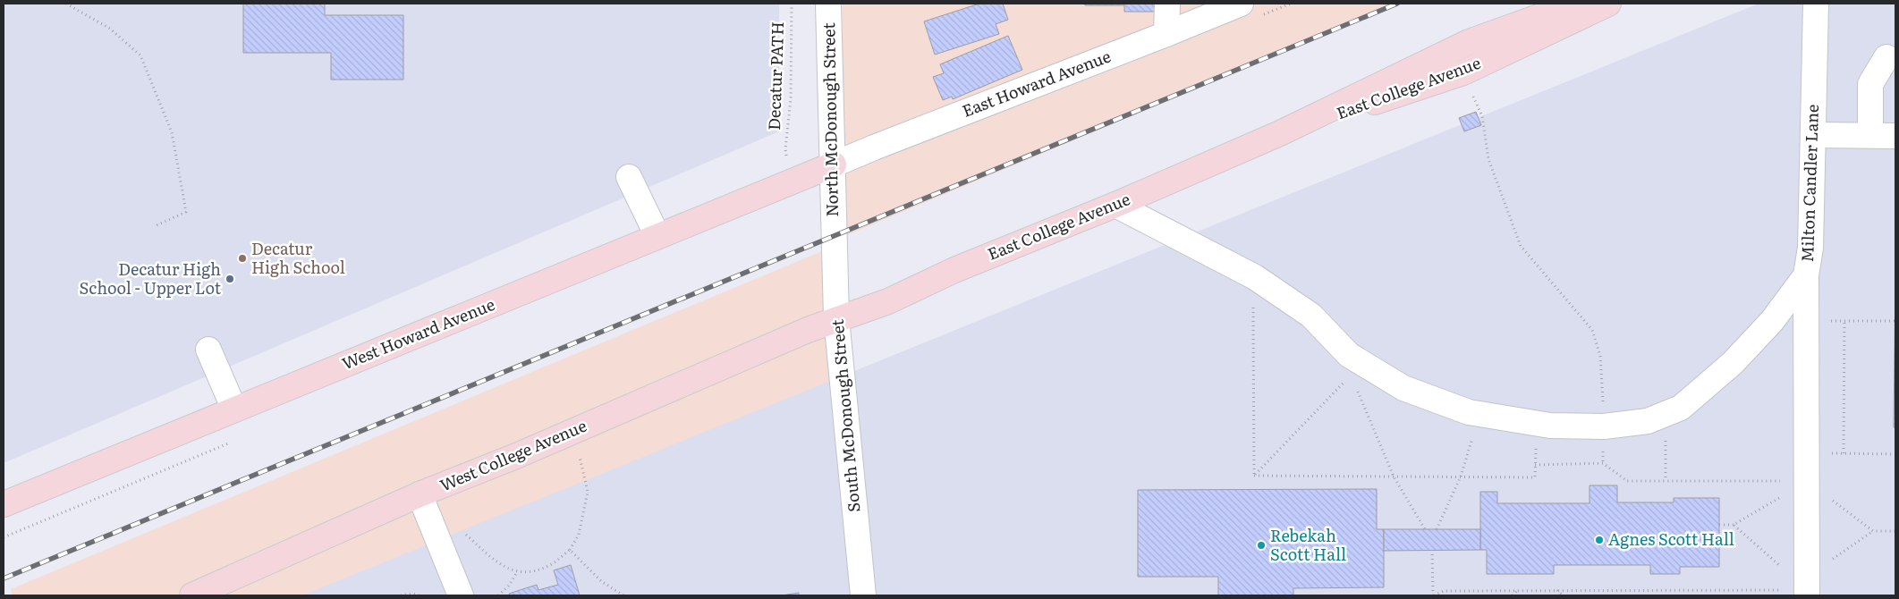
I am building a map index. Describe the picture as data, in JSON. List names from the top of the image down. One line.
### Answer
{"streets":{"main road":["East College Avenue","West Howard Avenue","West College Avenue"],"street":["East Howard Avenue","North McDonough Street","Milton Candler Lane","South McDonough Street"],"path":["Decatur PATH"]},"crossings":[["East Howard Avenue","North McDonough Street"],["East Howard Avenue","West Howard Avenue"],["East College Avenue","Milton Candler Lane"],["East College Avenue","South McDonough Street"],["East College Avenue","West College Avenue"],["North McDonough Street","West Howard Avenue"],["North McDonough Street","South McDonough Street"],["South McDonough Street","West College Avenue"]],"places":["Decatur High School","Decatur High School - Upper Lot","Agnes Scott Hall","Rebekah Scott Hall"]}
